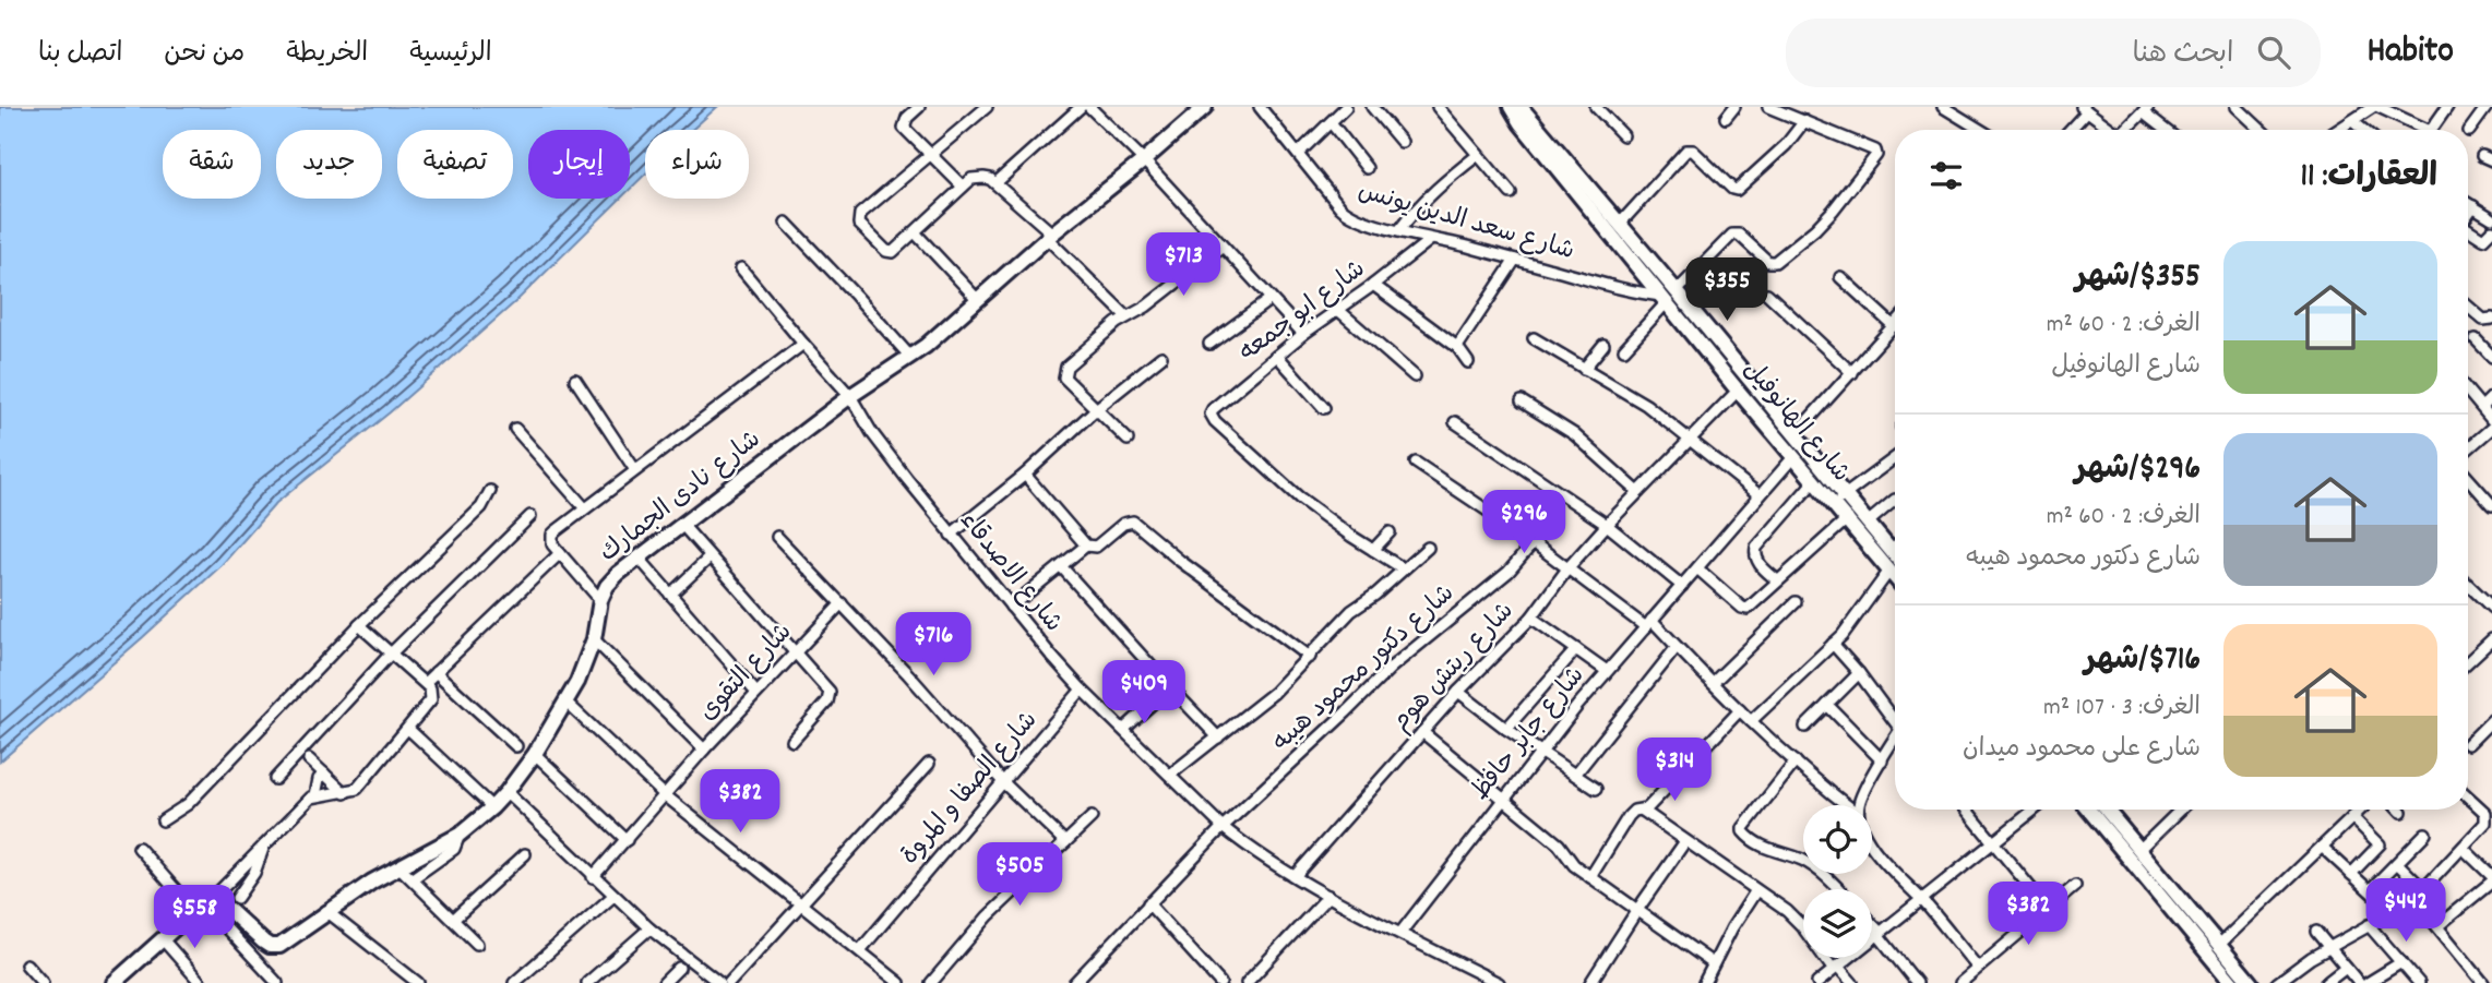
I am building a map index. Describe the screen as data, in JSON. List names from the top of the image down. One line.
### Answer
{"streets":{"street":["شارع سعد الدين يونس","شارع ابو جمعه","شارع الهانوفيل","شارع نادى الجمارك","شارع الاصدقاء","شارع ريتش هوم","شارع دكتور محمود هيبه","شارع التقوى","شارع جابر حافظ","شارع الصفا و المروة"]},"crossings":[["شارع سعد الدين يونس","شارع ابو جمعه"],["شارع سعد الدين يونس","شارع الهانوفيل"],["شارع الهانوفيل","شارع ريتش هوم"],["شارع الهانوفيل","شارع جابر حافظ"],["شارع نادى الجمارك","شارع الاصدقاء"],["شارع الاصدقاء","شارع ريتش هوم"],["شارع الاصدقاء","شارع دكتور محمود هيبه"],["شارع الاصدقاء","شارع جابر حافظ"],["شارع الاصدقاء","شارع الصفا و المروة"]],"page":{"header":"Habito","search":"ابحث هنا","nav":["الرئيسية","الخريطة","من نحن","اتصل بنا"],"chip":["شراء","إيجار","تصفية","جديد","شقة"],"heading":"العقارات: 11","list":[{"name":"$355/شهر","note":"الغرف: 2 · 60 m² · شارع الهانوفيل"},{"name":"$296/شهر","note":"الغرف: 2 · 60 m² · شارع دكتور محمود هيبه"},{"name":"$716/شهر","note":"الغرف: 3 · 107 m² · شارع على محمود ميدان"}],"price":["$713","$355","$296","$716","$409","$314","$382","$505","$442","$382","$558"]}}
